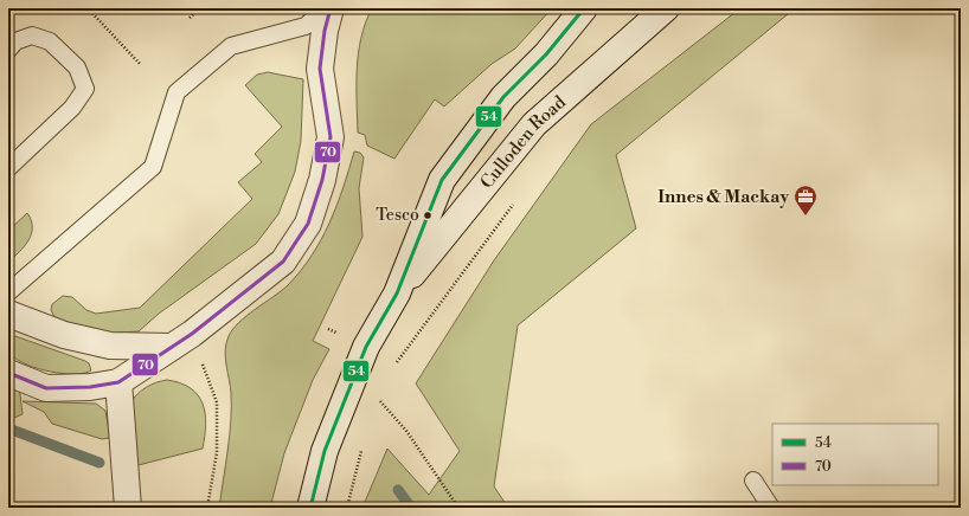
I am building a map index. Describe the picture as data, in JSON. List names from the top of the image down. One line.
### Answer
{"streets":{"main road":["Culloden Road"]},"places":{"other":["Tesco"],"office":["Innes & Mackay"]},"lines":["transit line 54","transit line 70"],"legend":["54","70"]}
